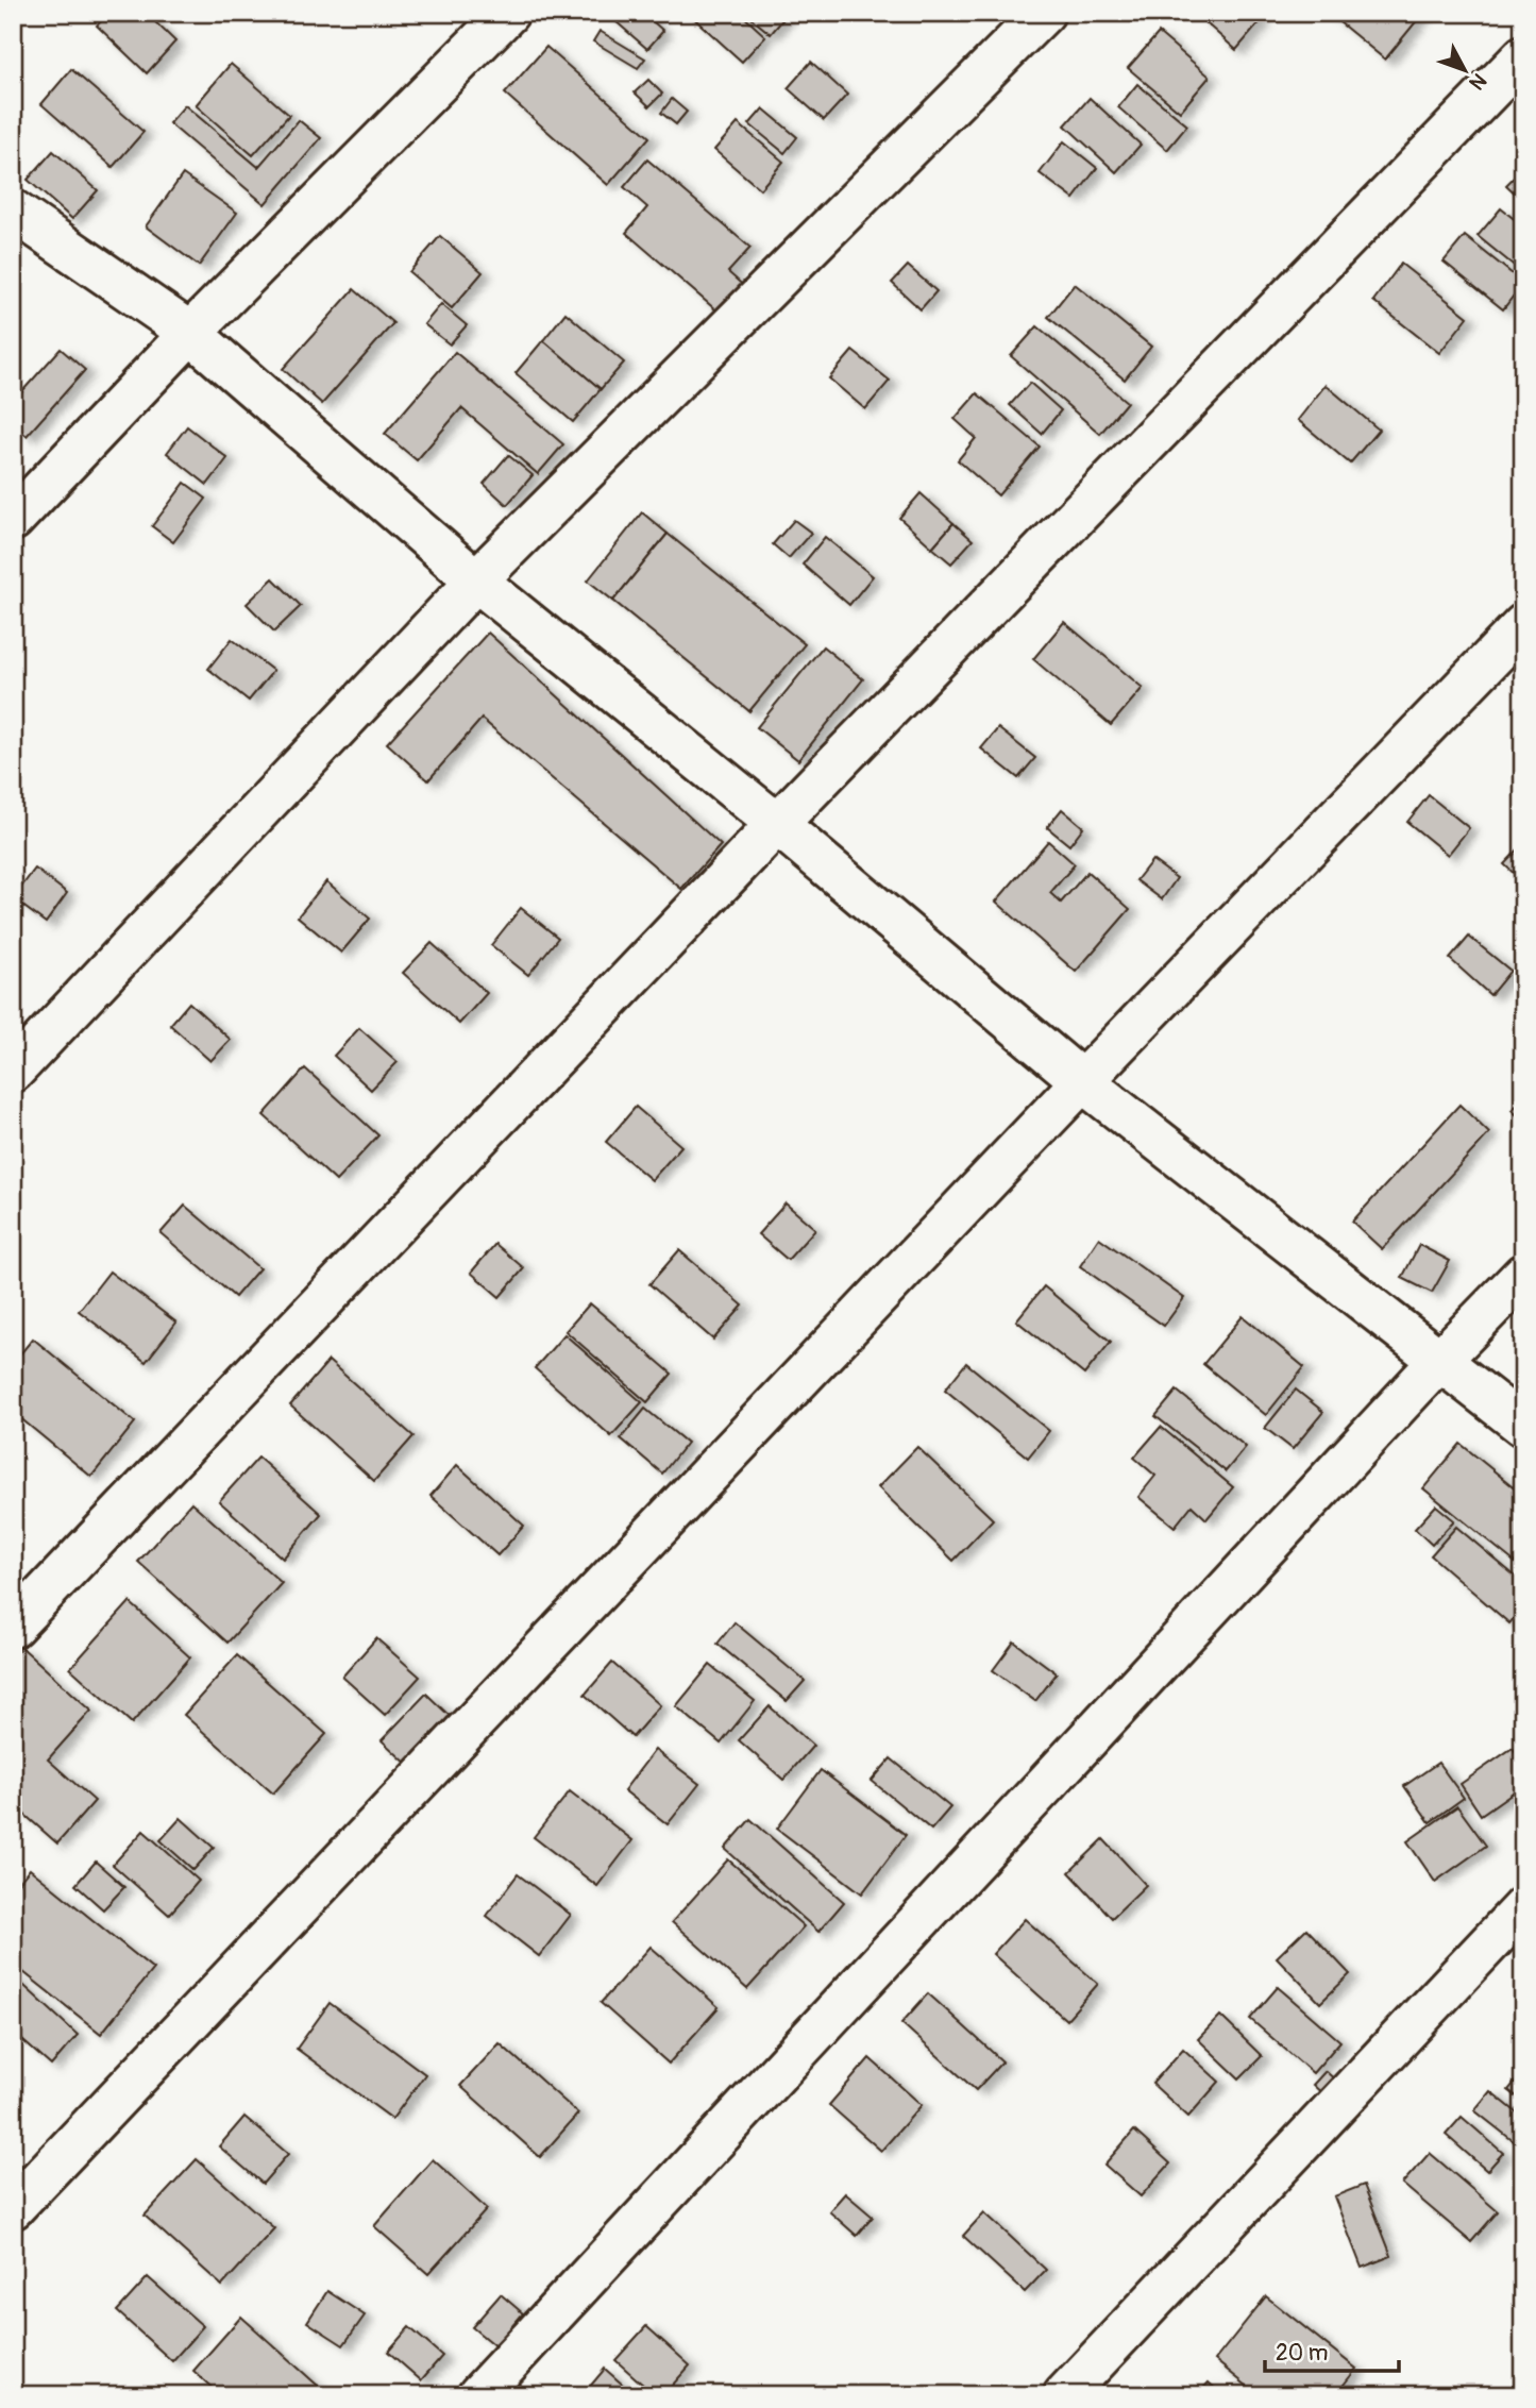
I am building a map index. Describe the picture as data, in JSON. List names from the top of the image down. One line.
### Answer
{"scale_bar":"20 m","north":"bottom right"}
